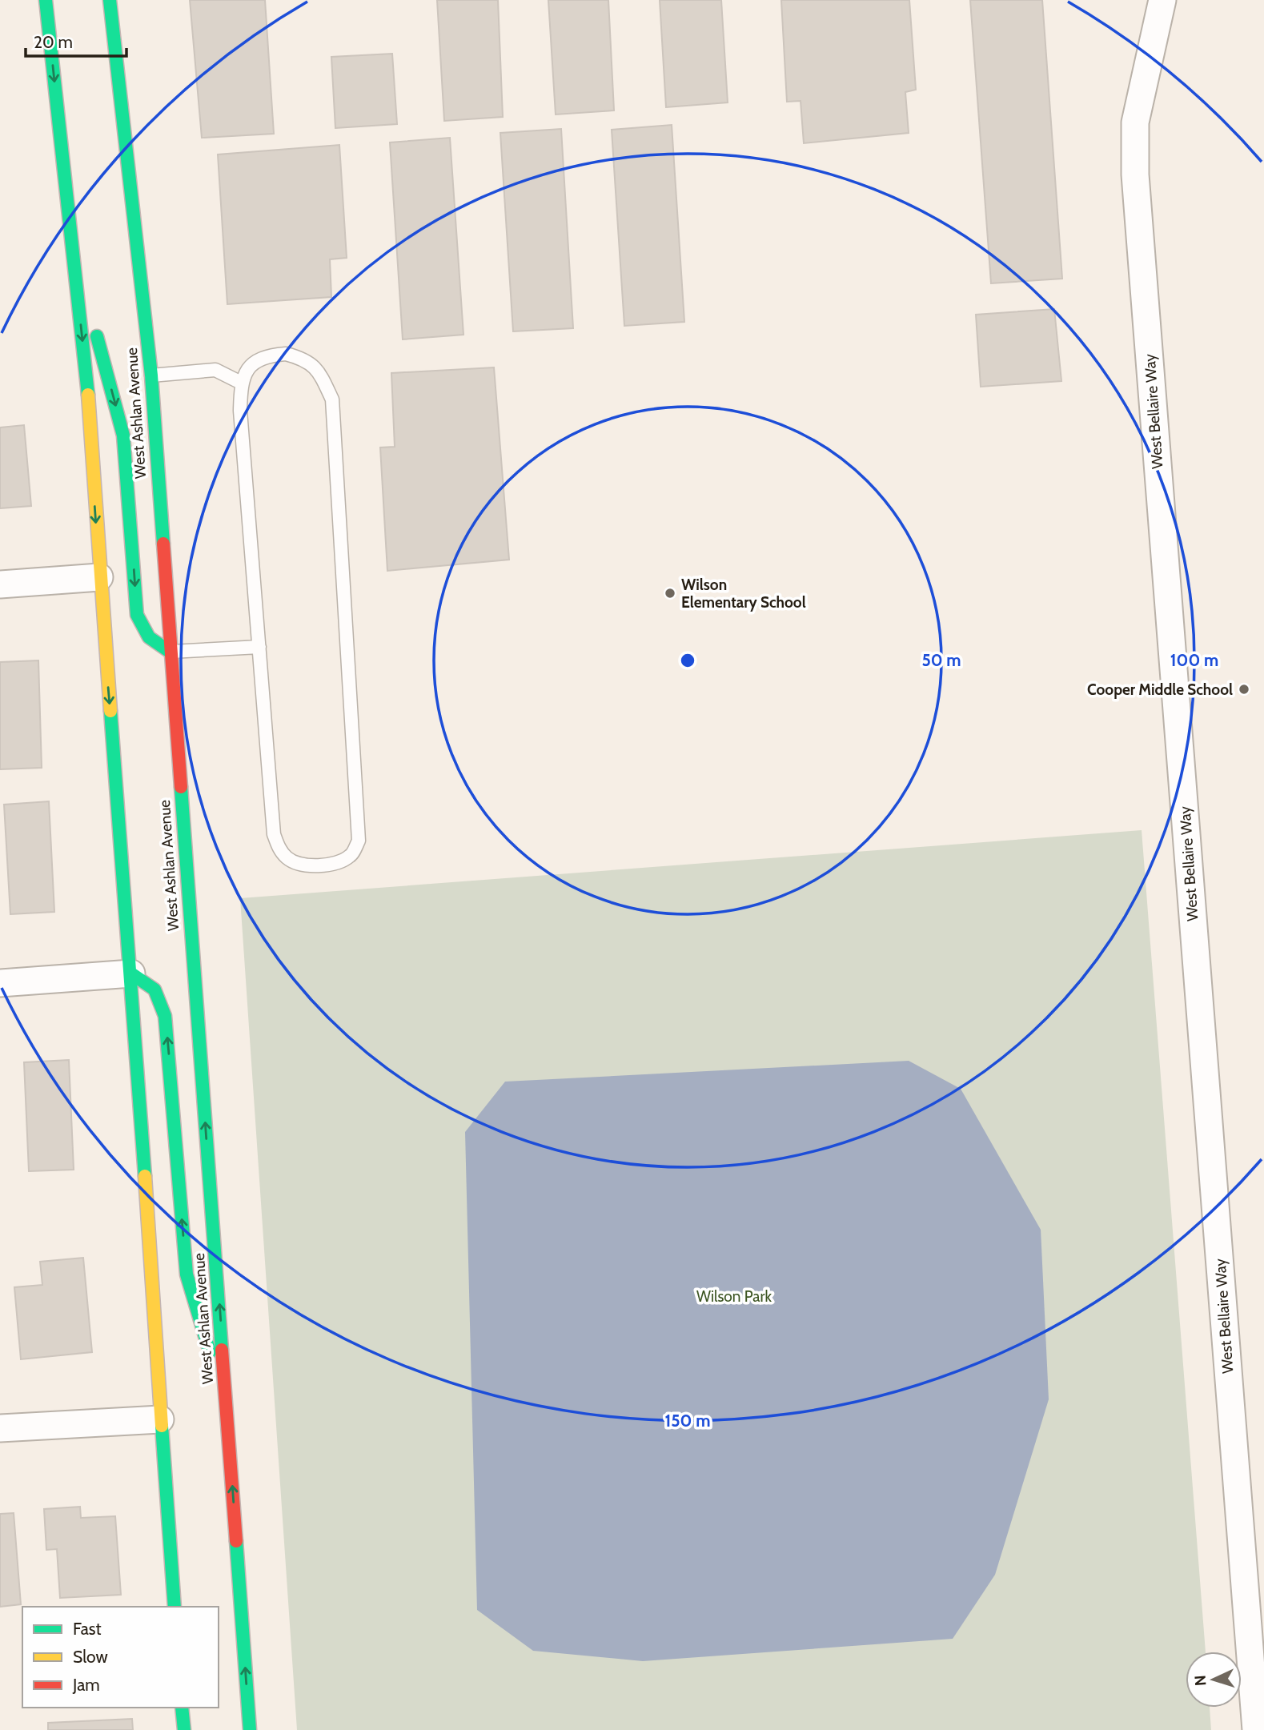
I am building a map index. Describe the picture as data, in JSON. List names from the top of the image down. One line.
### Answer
{"streets":{"main road":["West Ashlan Avenue"],"street":["West Bellaire Way"]},"parks":["Wilson Park"],"places":["Wilson Elementary School","Cooper Middle School"],"legend":["Fast","Slow","Jam"],"scale_bar":"20 m","north":"left","rings":["50 m","100 m","150 m"]}
